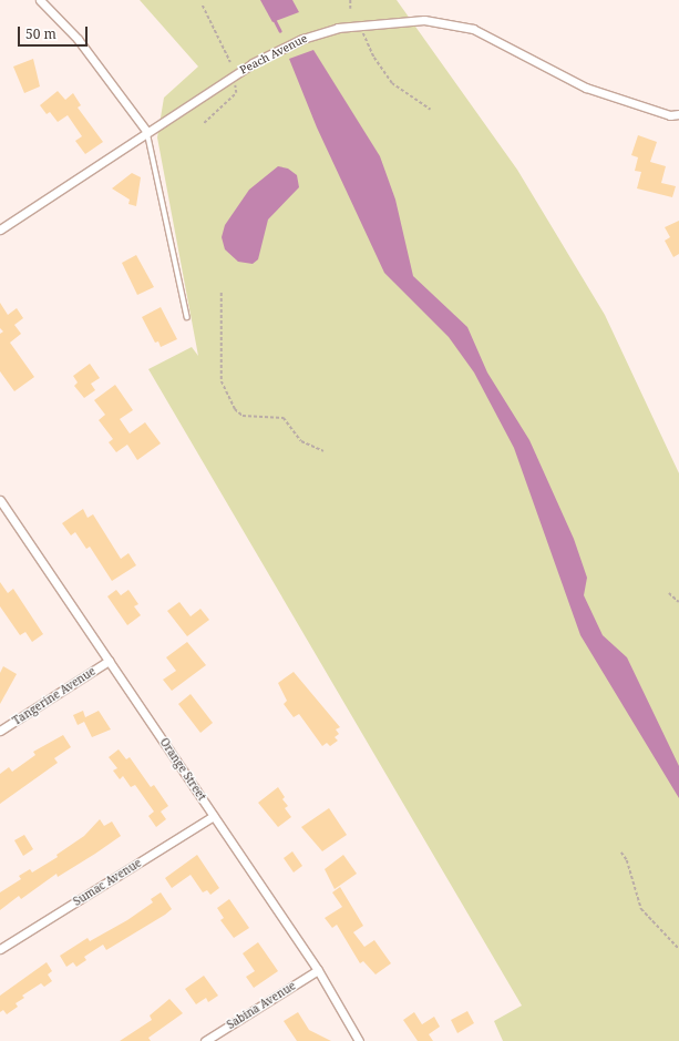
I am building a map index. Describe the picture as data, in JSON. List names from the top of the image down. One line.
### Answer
{"streets":{"street":["Peach Avenue","Tangerine Avenue","Orange Street","Sumac Avenue","Sabina Avenue"]},"crossings":[["Tangerine Avenue","Orange Street"],["Orange Street","Sumac Avenue"],["Orange Street","Sabina Avenue"]],"scale_bar":"50 m"}
